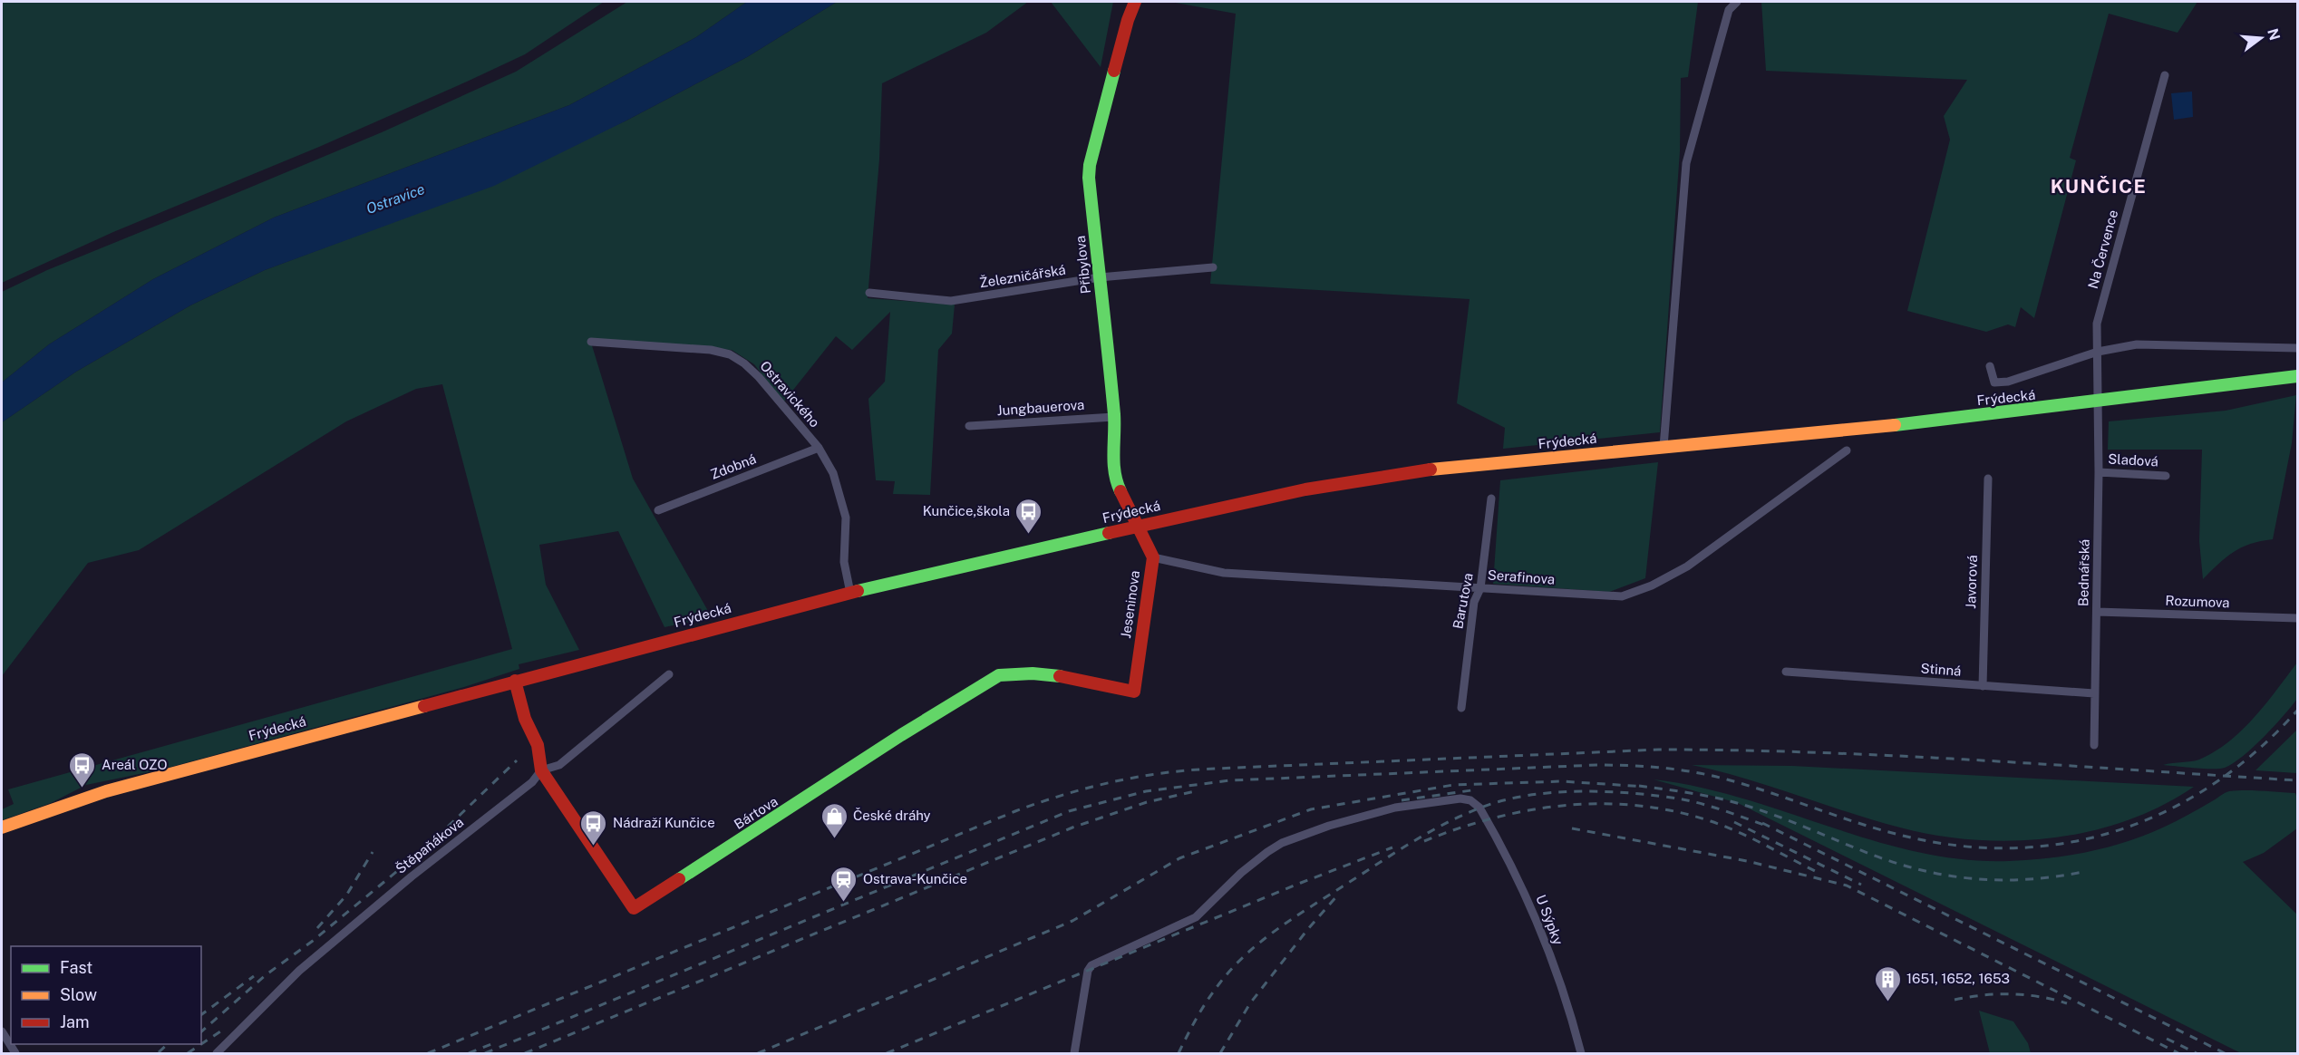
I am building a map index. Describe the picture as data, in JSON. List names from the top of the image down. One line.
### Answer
{"streets":{"main road":["Přibylova","Frýdecká","Jeseninova","Bártova"],"street":["Na Července","Železničářská","Ostravického","Jungbauerova","Sladová","Zdobná","Bednářská","Serafinova","Javorová","Barutova","Rozumova","Stinná","Štěpaňákova","U Sýpky"]},"crossings":[["Na Července","Frýdecká"],["Na Července","Bednářská"],["Přibylova","Železničářská"],["Přibylova","Frýdecká"],["Přibylova","Jungbauerova"],["Přibylova","Jeseninova"],["Ostravického","Frýdecká"],["Ostravického","Zdobná"],["Frýdecká","Bednářská"],["Frýdecká","Jeseninova"],["Frýdecká","Bártova"],["Sladová","Bednářská"],["Bednářská","Rozumova"],["Bednářská","Stinná"],["Serafinova","Barutova"],["Serafinova","Jeseninova"],["Javorová","Stinná"],["Jeseninova","Bártova"],["Bártova","Štěpaňákova"]],"districts":["KUNČICE"],"water":["Ostravice"],"places":{"bus stop":["Kunčice,škola","Areál OZO","Nádraží Kunčice"],"shop":["České dráhy"],"station":["Ostrava-Kunčice"],"building":["1651, 1652, 1653"]},"legend":["Fast","Slow","Jam"],"north":"right"}
